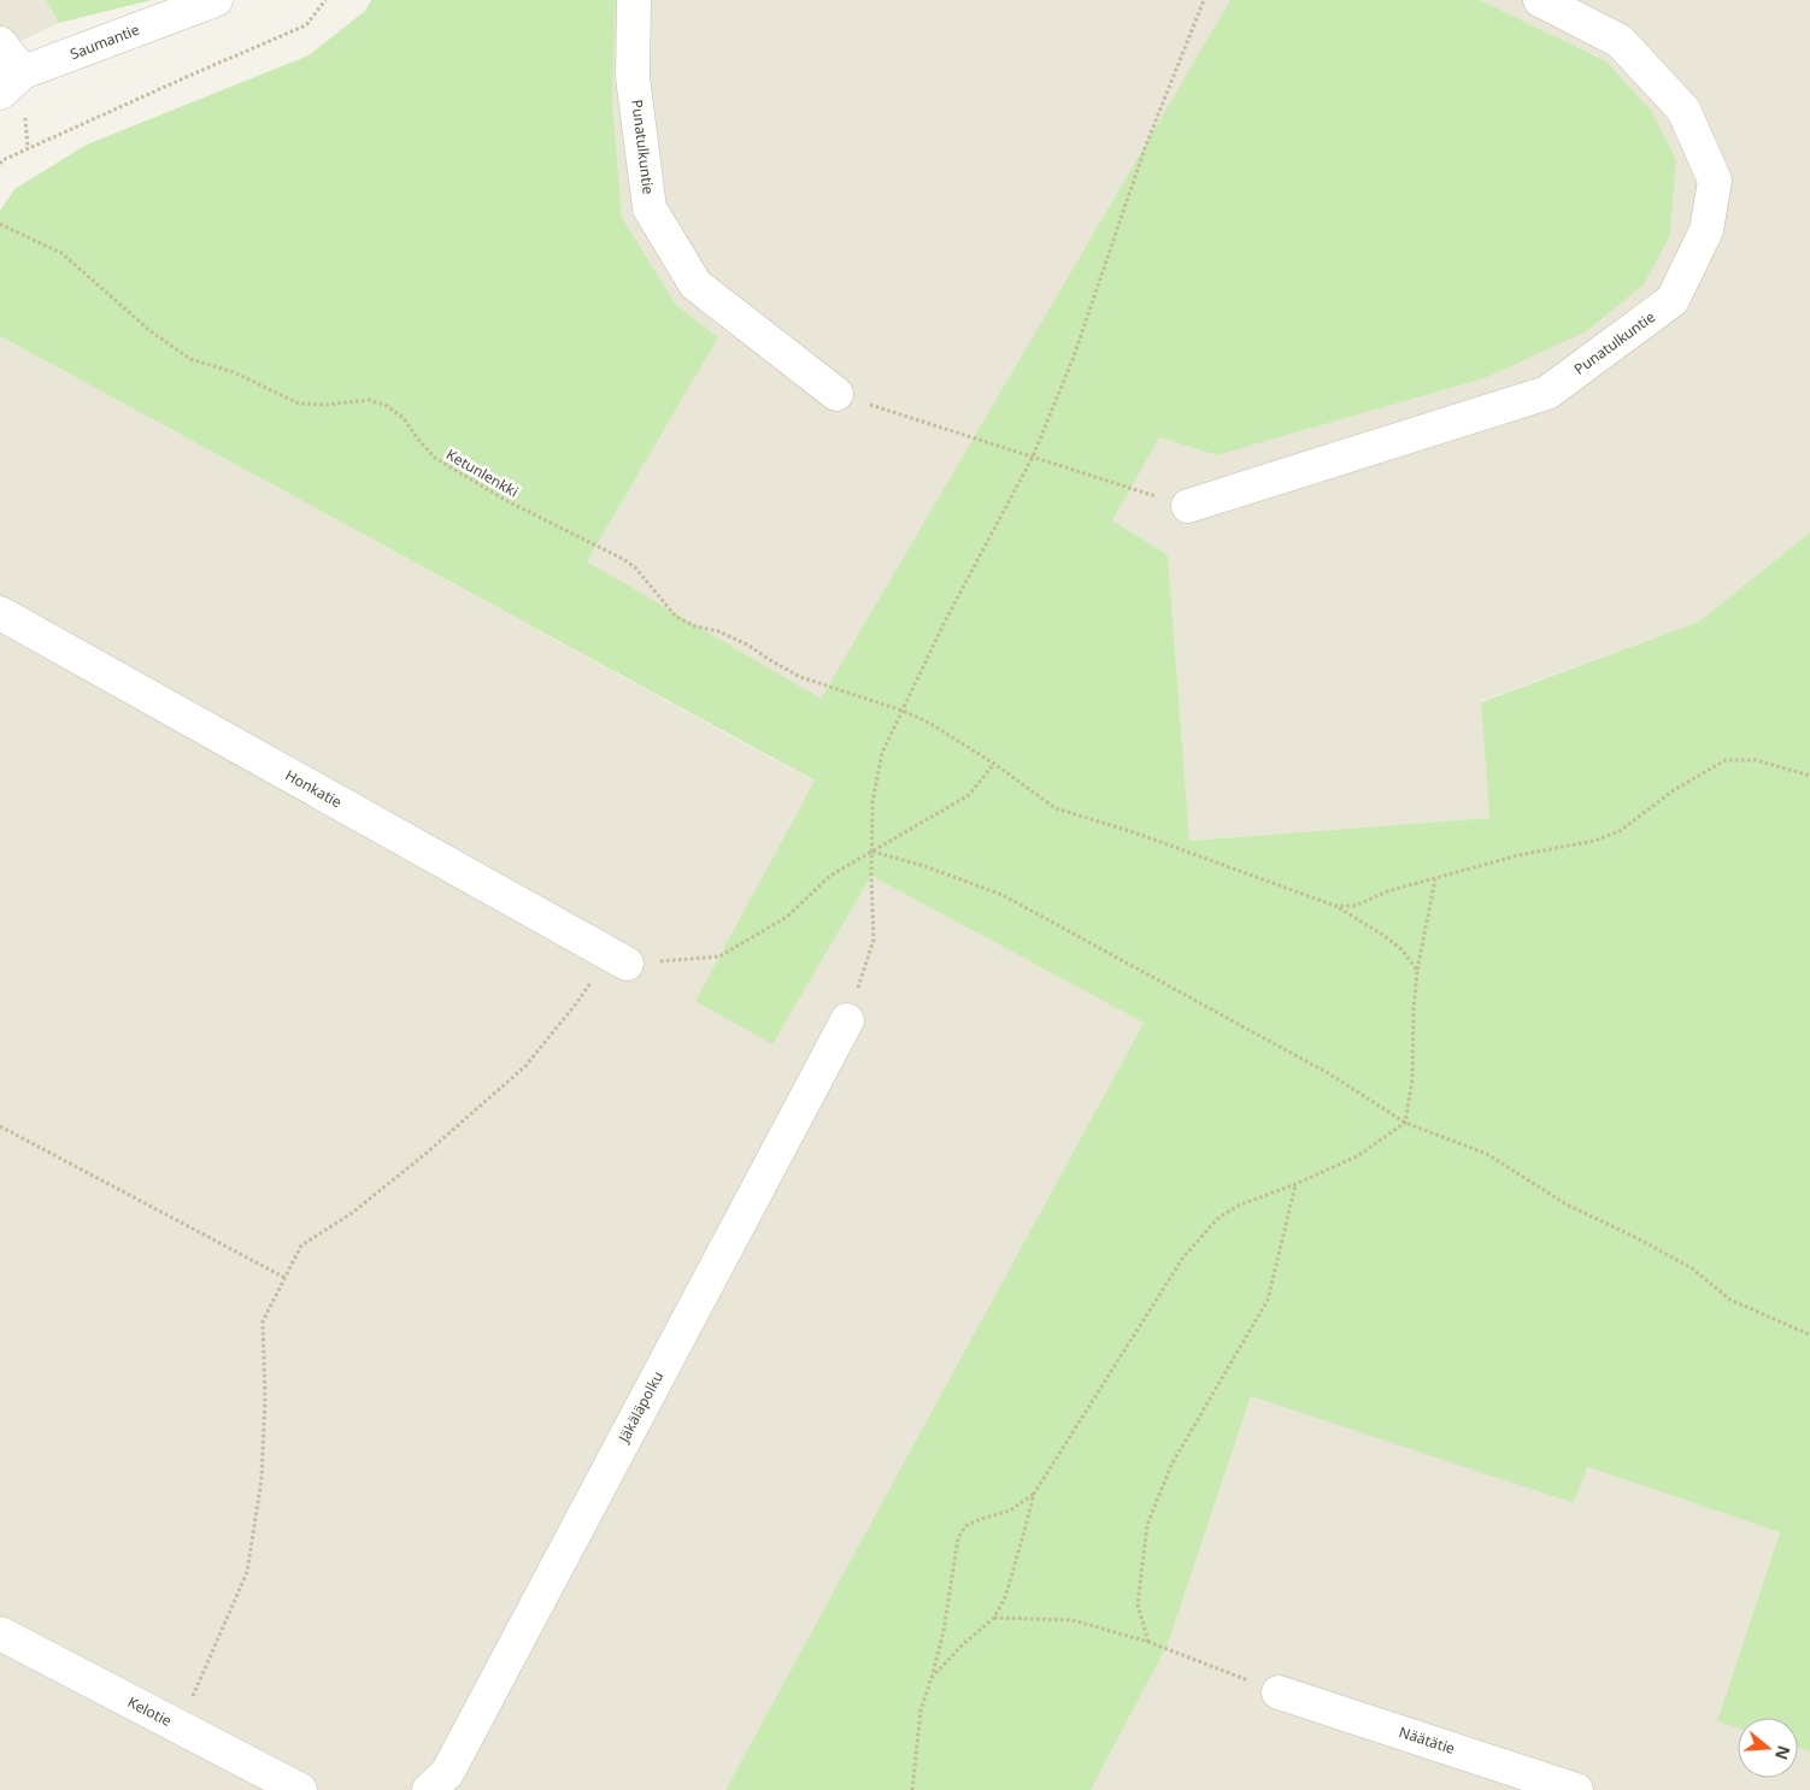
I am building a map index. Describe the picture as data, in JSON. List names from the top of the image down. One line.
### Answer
{"streets":{"street":["Saumantie","Punatulkuntie","Honkatie","Jäkäläpolku","Kelotie","Näätätie"],"path":["Ketunlenkki"]},"north":"right"}
